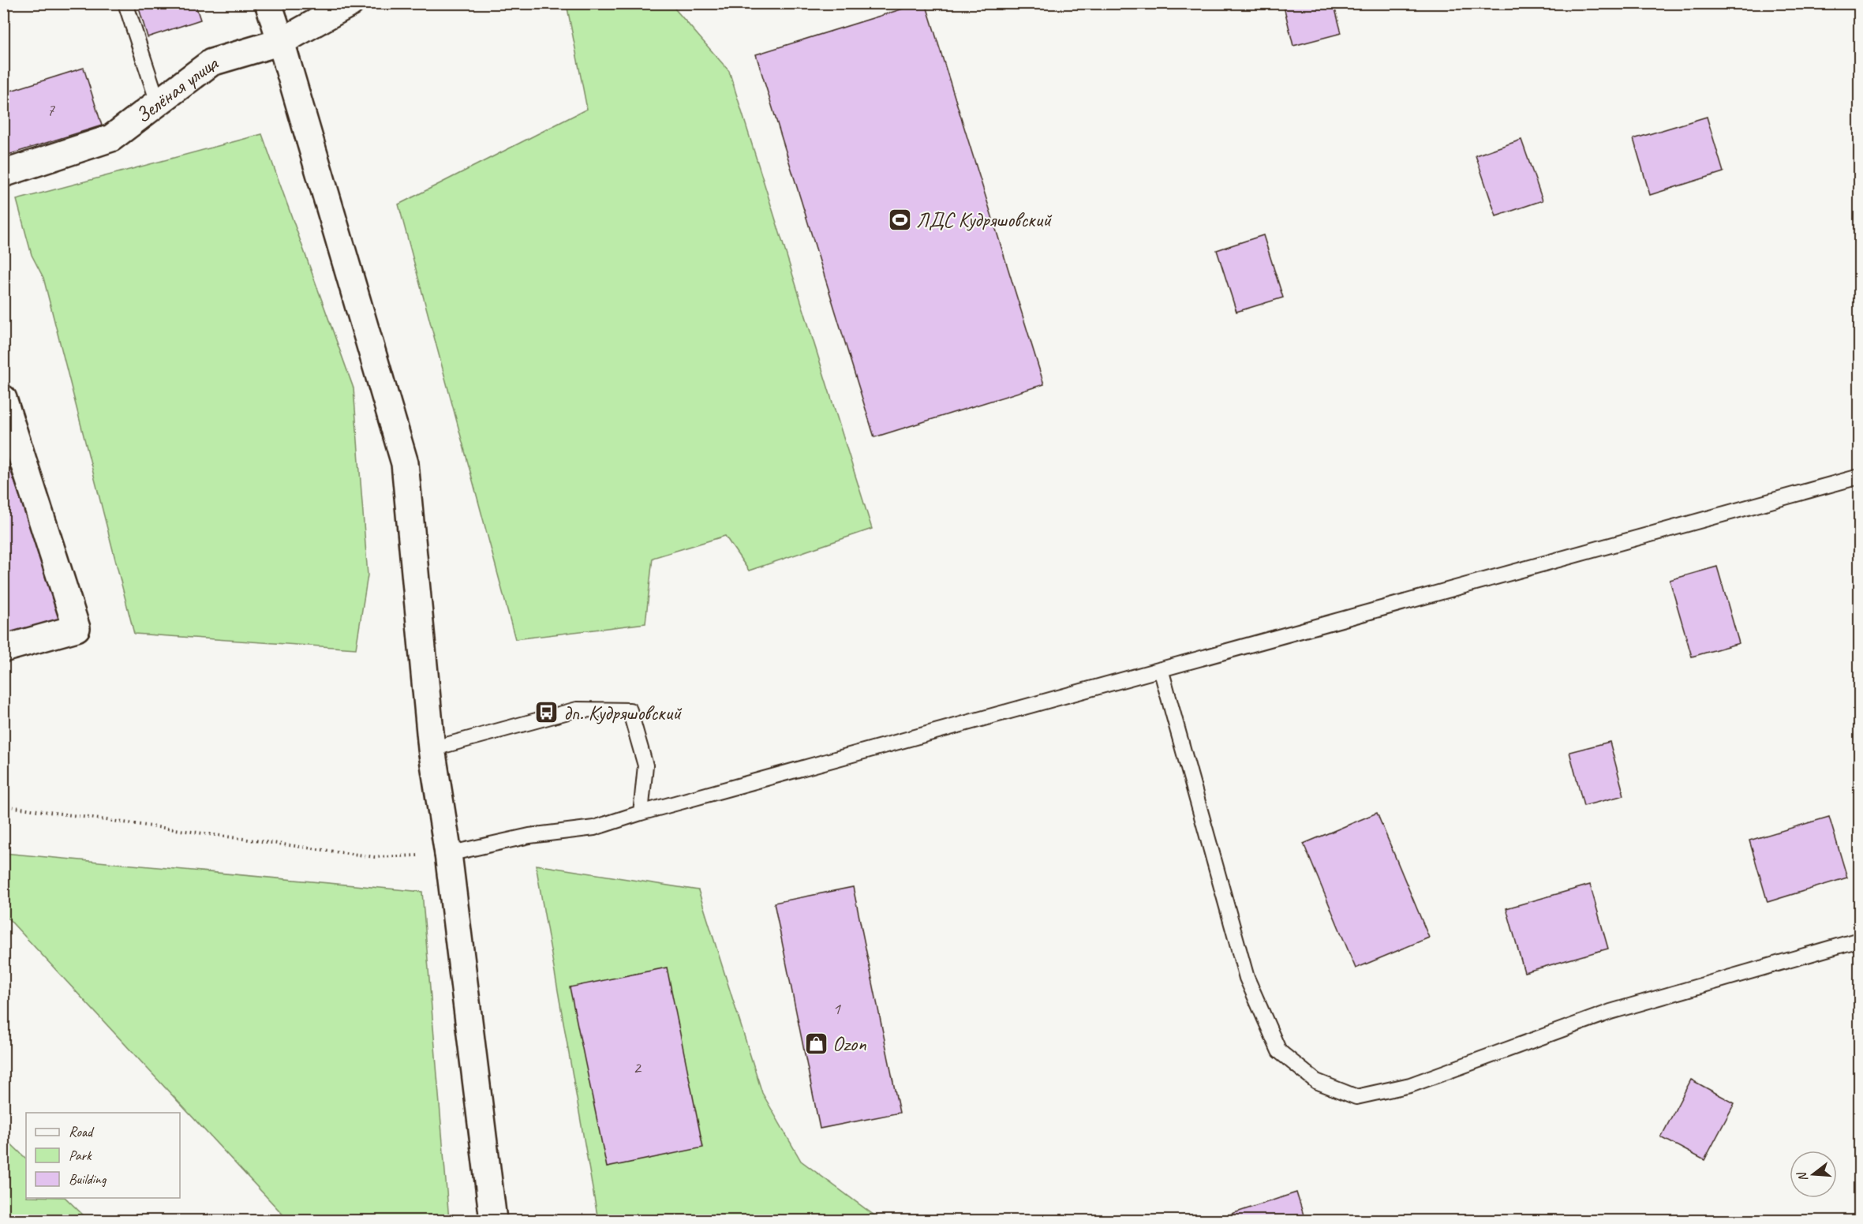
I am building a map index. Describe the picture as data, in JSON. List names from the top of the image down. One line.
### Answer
{"streets":{"street":["Зелёная улица"]},"places":{"sports":["ЛДС Кудряшовский"],"bus stop":["дп. Кудряшовский"],"shop":["Ozon"]},"house_numbers":["7","1","2"],"legend":["Road","Park","Building"],"north":"left"}
